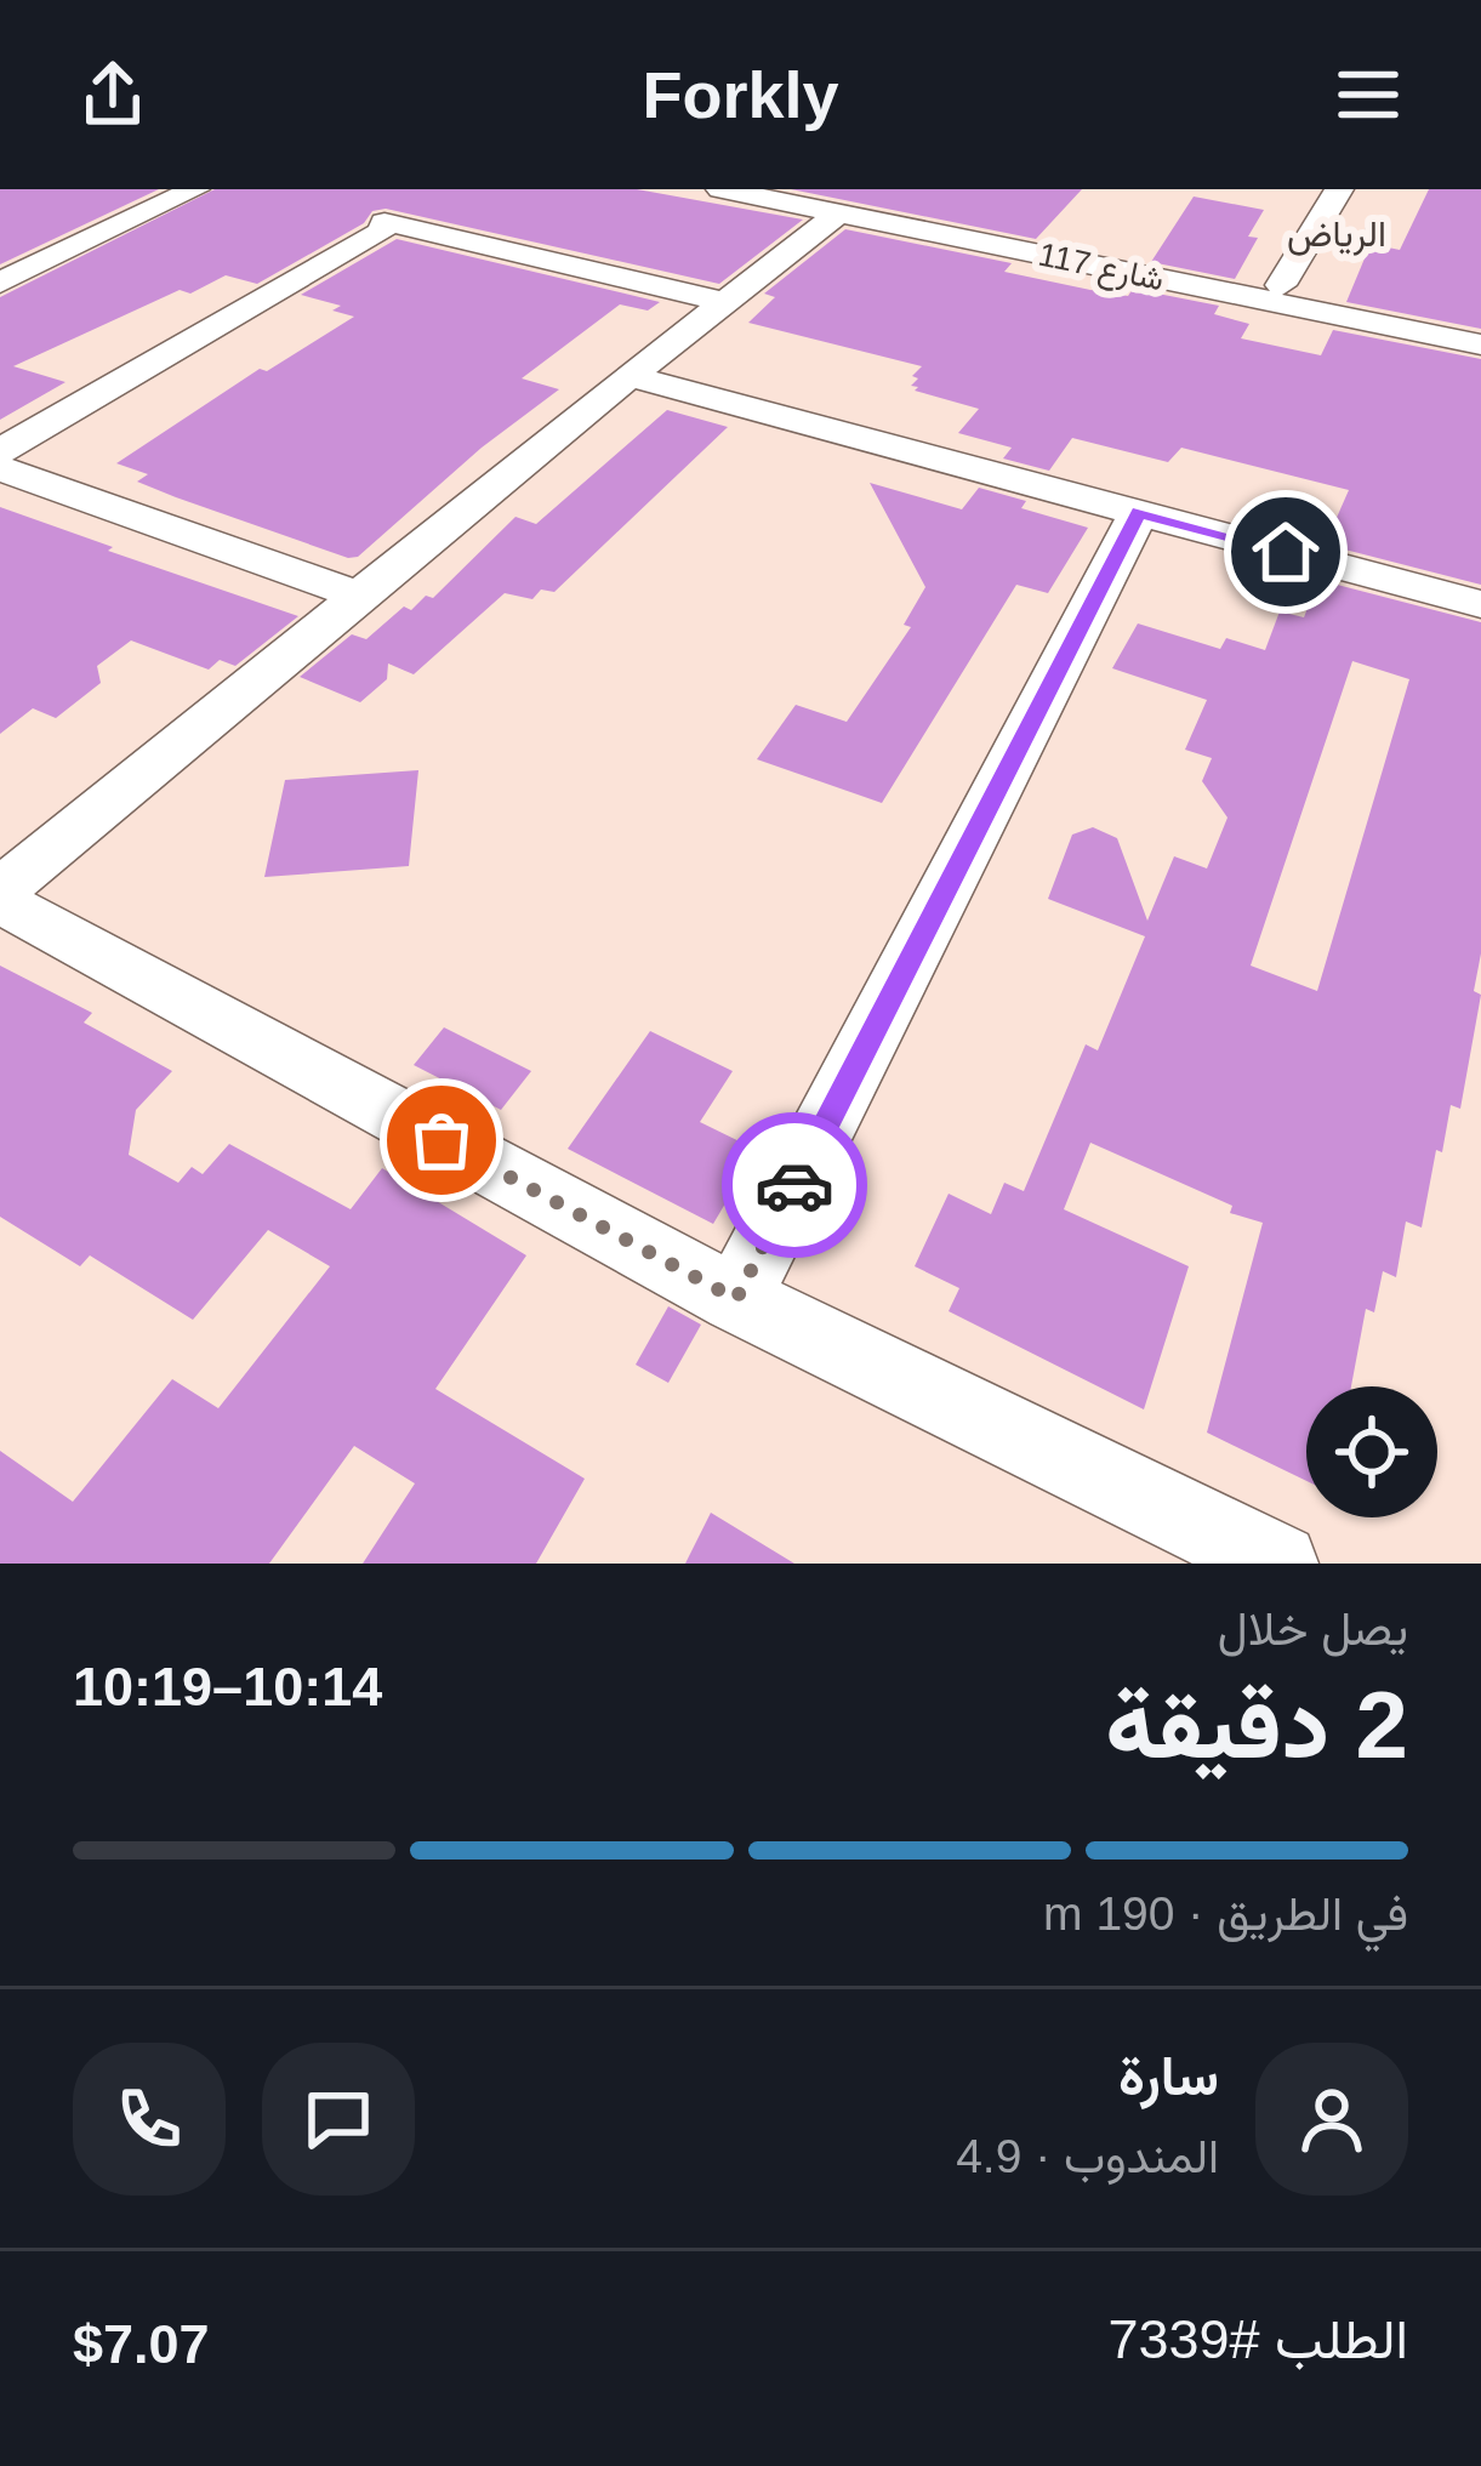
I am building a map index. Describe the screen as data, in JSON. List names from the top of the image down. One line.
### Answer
{"streets":{"street":["شارع 117"]},"districts":["الرياض"],"page":{"header":"Forkly","heading":["2 دقيقة","يصل خلال","10:14–10:19"],"panel":["سارة","المندوب · 4.9","الطلب #7339","$7.07"],"bar":"في الطريق · 190 m"}}
